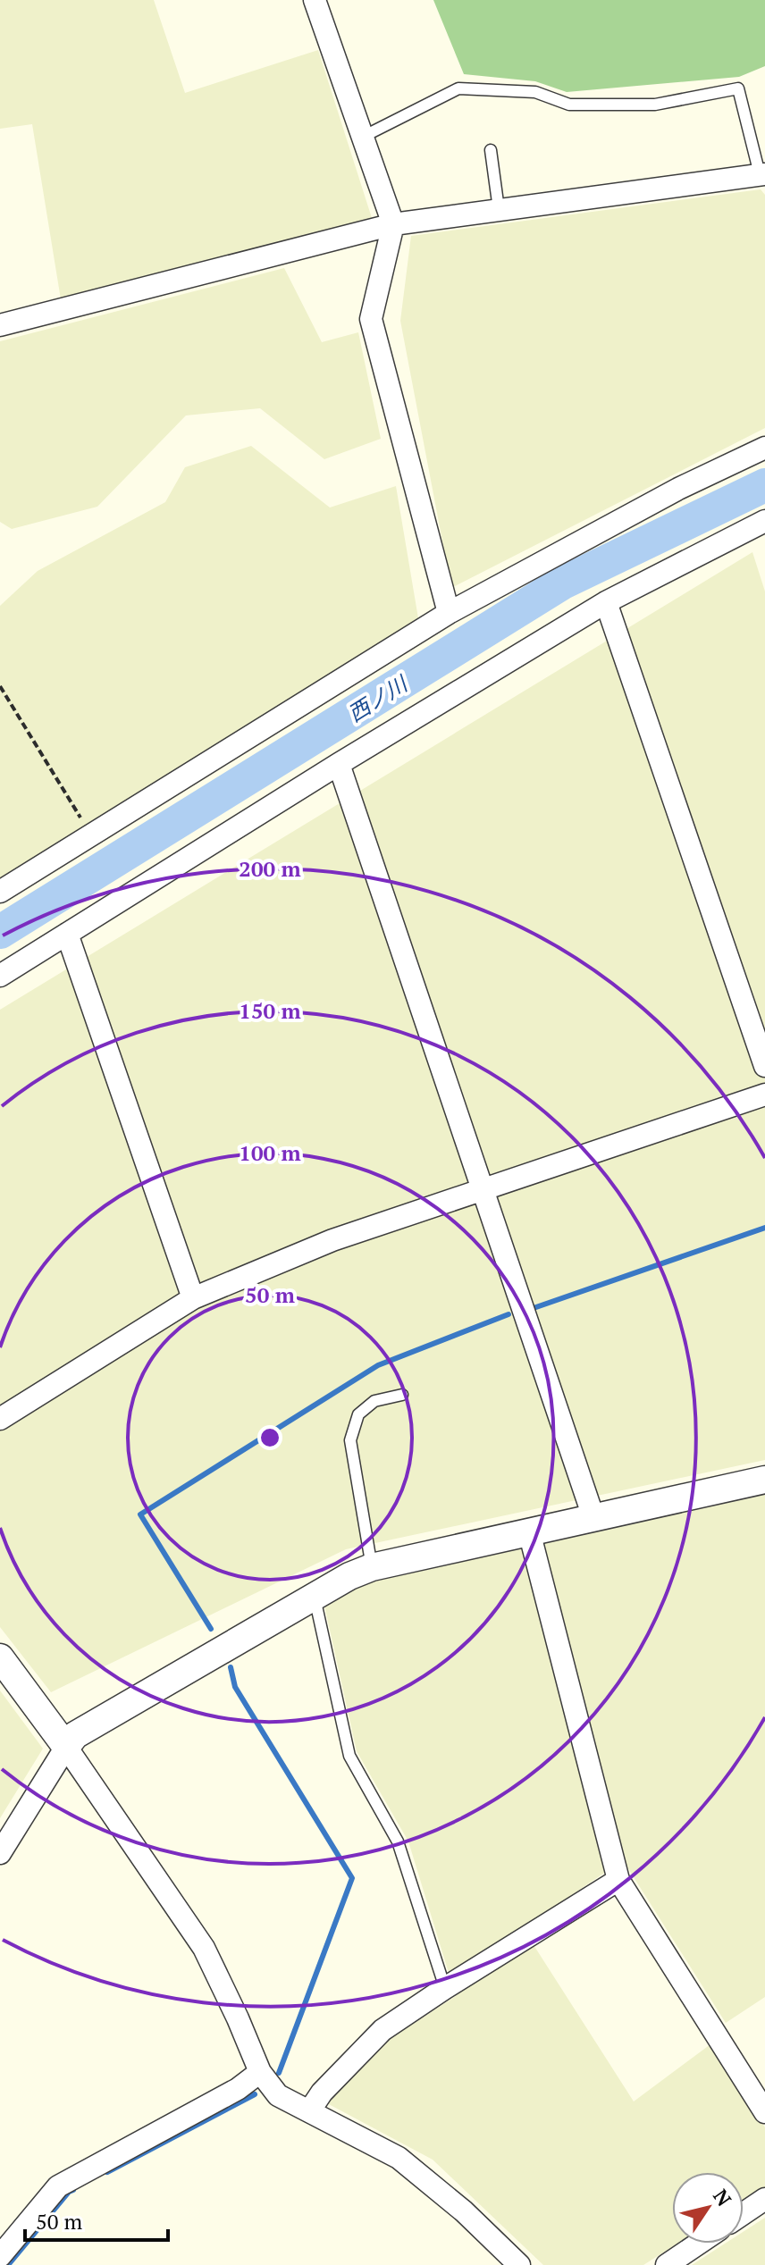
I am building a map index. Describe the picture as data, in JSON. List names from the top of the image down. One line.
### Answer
{"water":["西ノ川"],"scale_bar":"50 m","north":"top right","rings":["200 m","150 m","100 m","50 m"]}
